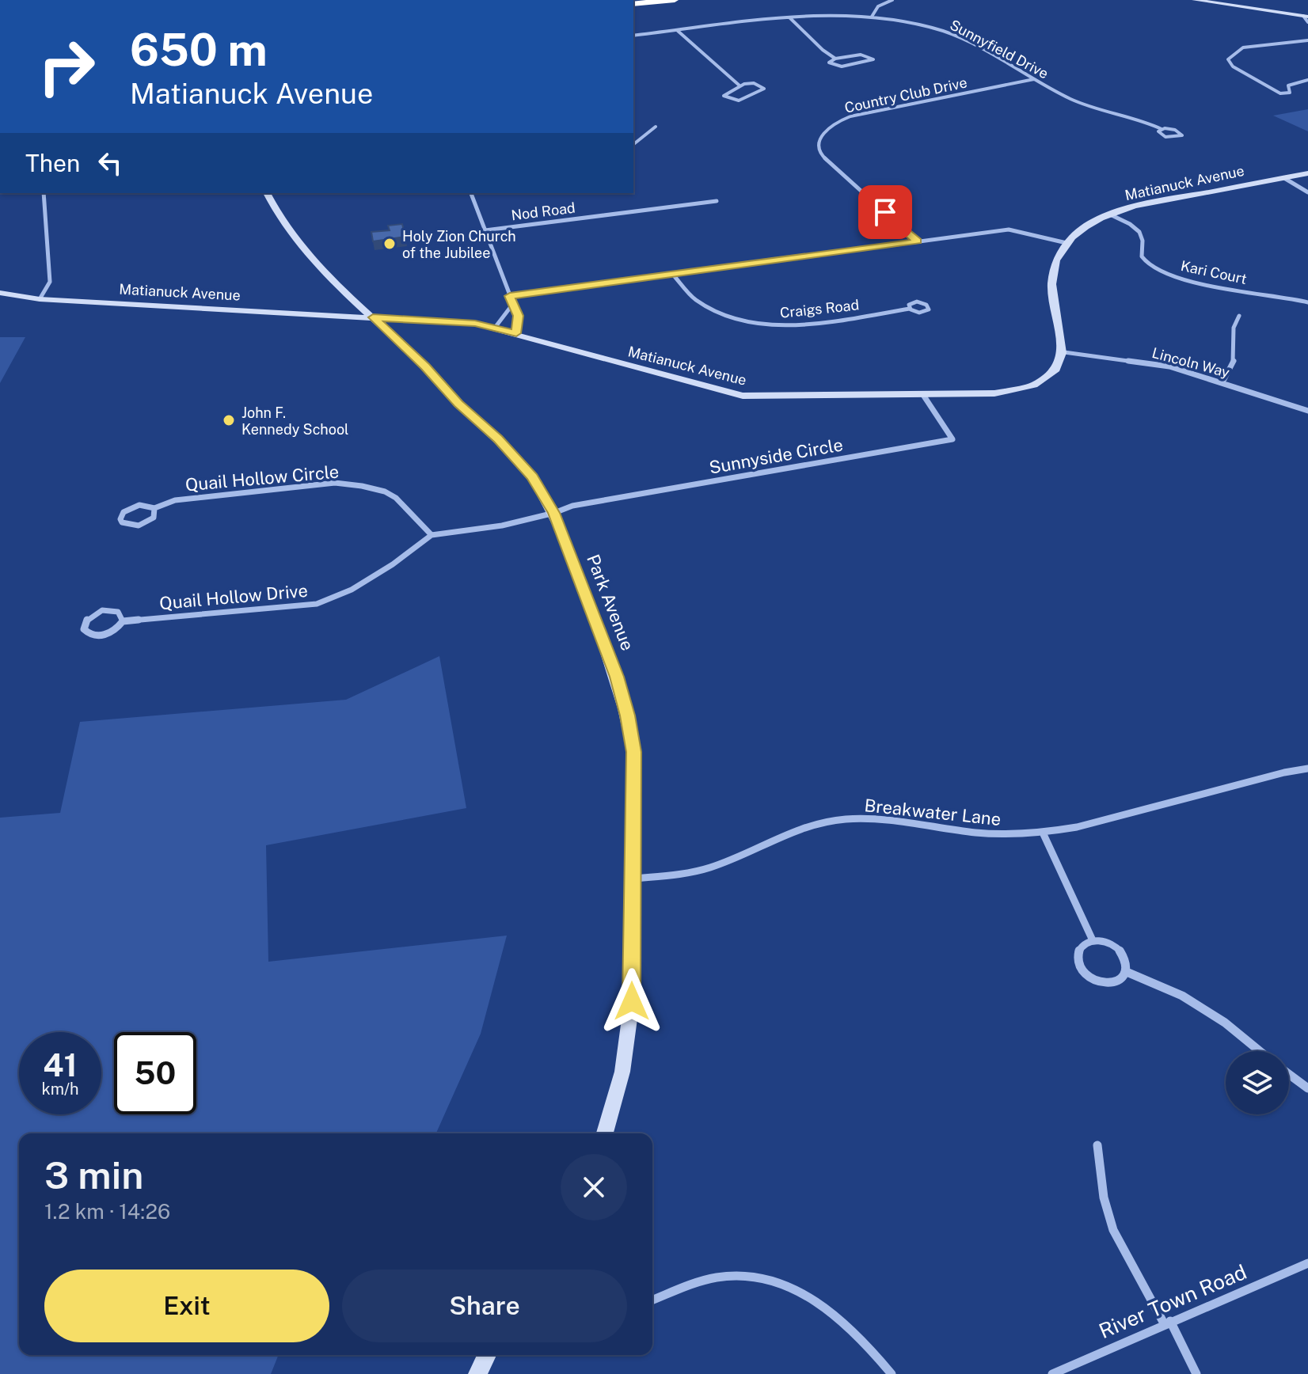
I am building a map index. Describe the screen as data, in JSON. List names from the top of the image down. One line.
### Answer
{"streets":{"street":["Sunnyfield Drive","Country Club Drive","Matianuck Avenue","Nod Road","Kari Court","Craigs Road","Lincoln Way","Sunnyside Circle","Quail Hollow Circle","Quail Hollow Drive","Park Avenue","Breakwater Lane","River Town Road"]},"crossings":[["Sunnyfield Drive","Country Club Drive"],["Matianuck Avenue","Kari Court"],["Matianuck Avenue","Lincoln Way"],["Matianuck Avenue","Sunnyside Circle"],["Matianuck Avenue","Park Avenue"],["Sunnyside Circle","Quail Hollow Drive"],["Sunnyside Circle","Park Avenue"],["Quail Hollow Circle","Quail Hollow Drive"],["Quail Hollow Drive","Park Avenue"],["Park Avenue","Breakwater Lane"]],"places":["Holy Zion Church of the Jubilee","John F. Kennedy School"],"page":{"turn":["650 m","Matianuck Avenue"],"then":"Then","speed":"41 km/h","limit":"50","heading":["3 min","1.2 km · 14:26"],"buttons":["Exit","Share"]}}
